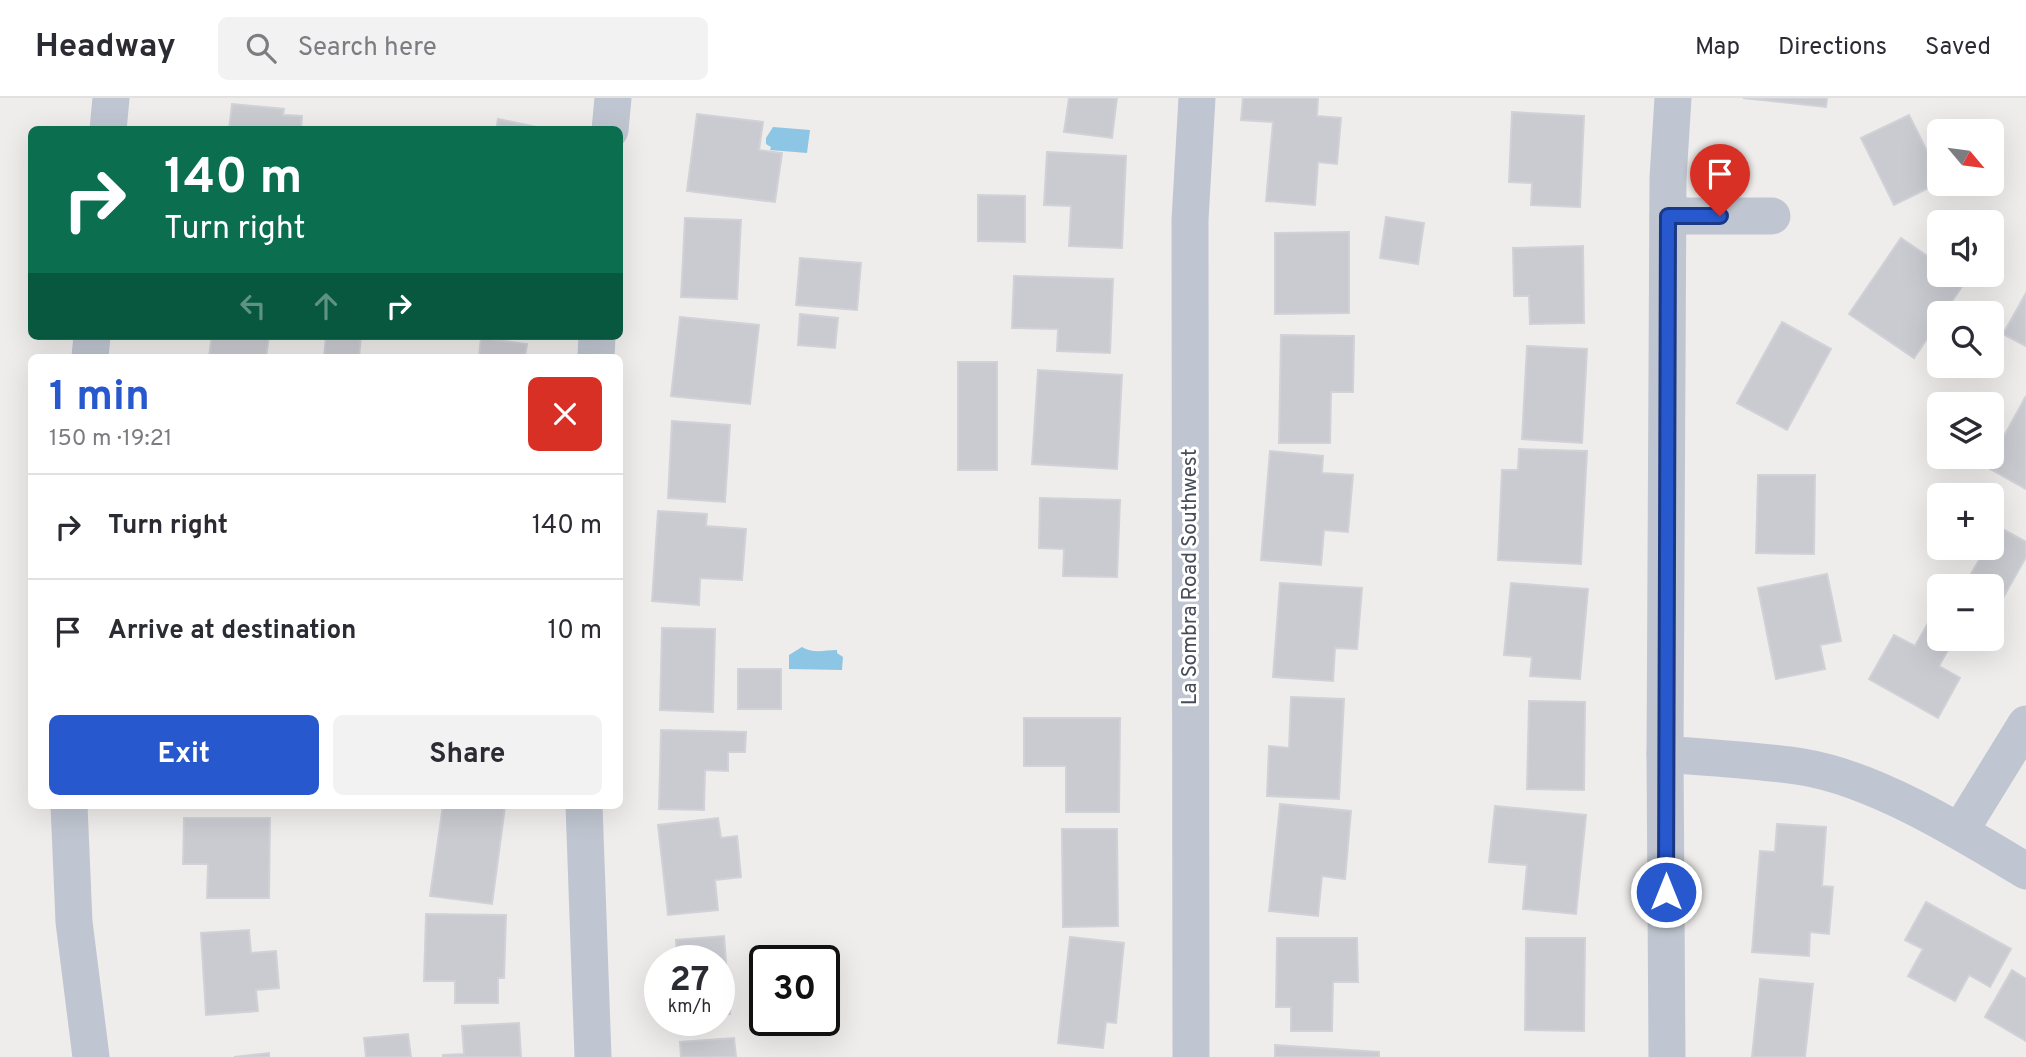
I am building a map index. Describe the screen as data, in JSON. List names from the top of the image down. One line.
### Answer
{"streets":{"street":["La Sombra Road Southwest"]},"north":"bottom right","page":{"header":"Headway","search":"Search here","nav":["Map","Directions","Saved"],"map_buttons":["+","−"],"turn":["140 m","Turn right"],"heading":["1 min","150 m · 19:21"],"list":[{"name":"Turn right","value":"140 m"},{"name":"Arrive at destination","value":"10 m"}],"buttons":["Exit","Share"],"speed":"27 km/h","limit":"30"}}
